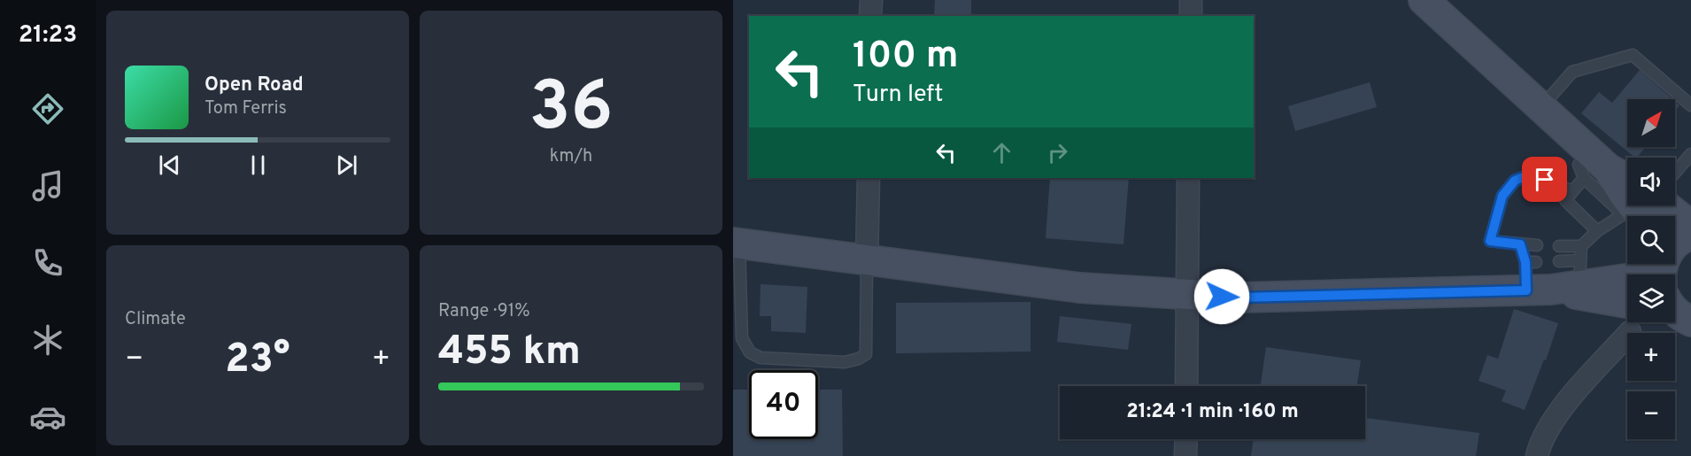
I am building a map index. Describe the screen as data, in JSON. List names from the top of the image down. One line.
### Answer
{"north":"top right","page":{"tabs":"21:23","tile":[["36","km/h"],"Climate",["Range · 91%","455 km"]],"turn":["100 m","Turn left"],"song":["Open Road","Tom Ferris"],"map_buttons":["+","−"],"heat":["−","23°","+"],"limit":"40","trip":"21:24 · 1 min · 160 m"}}
